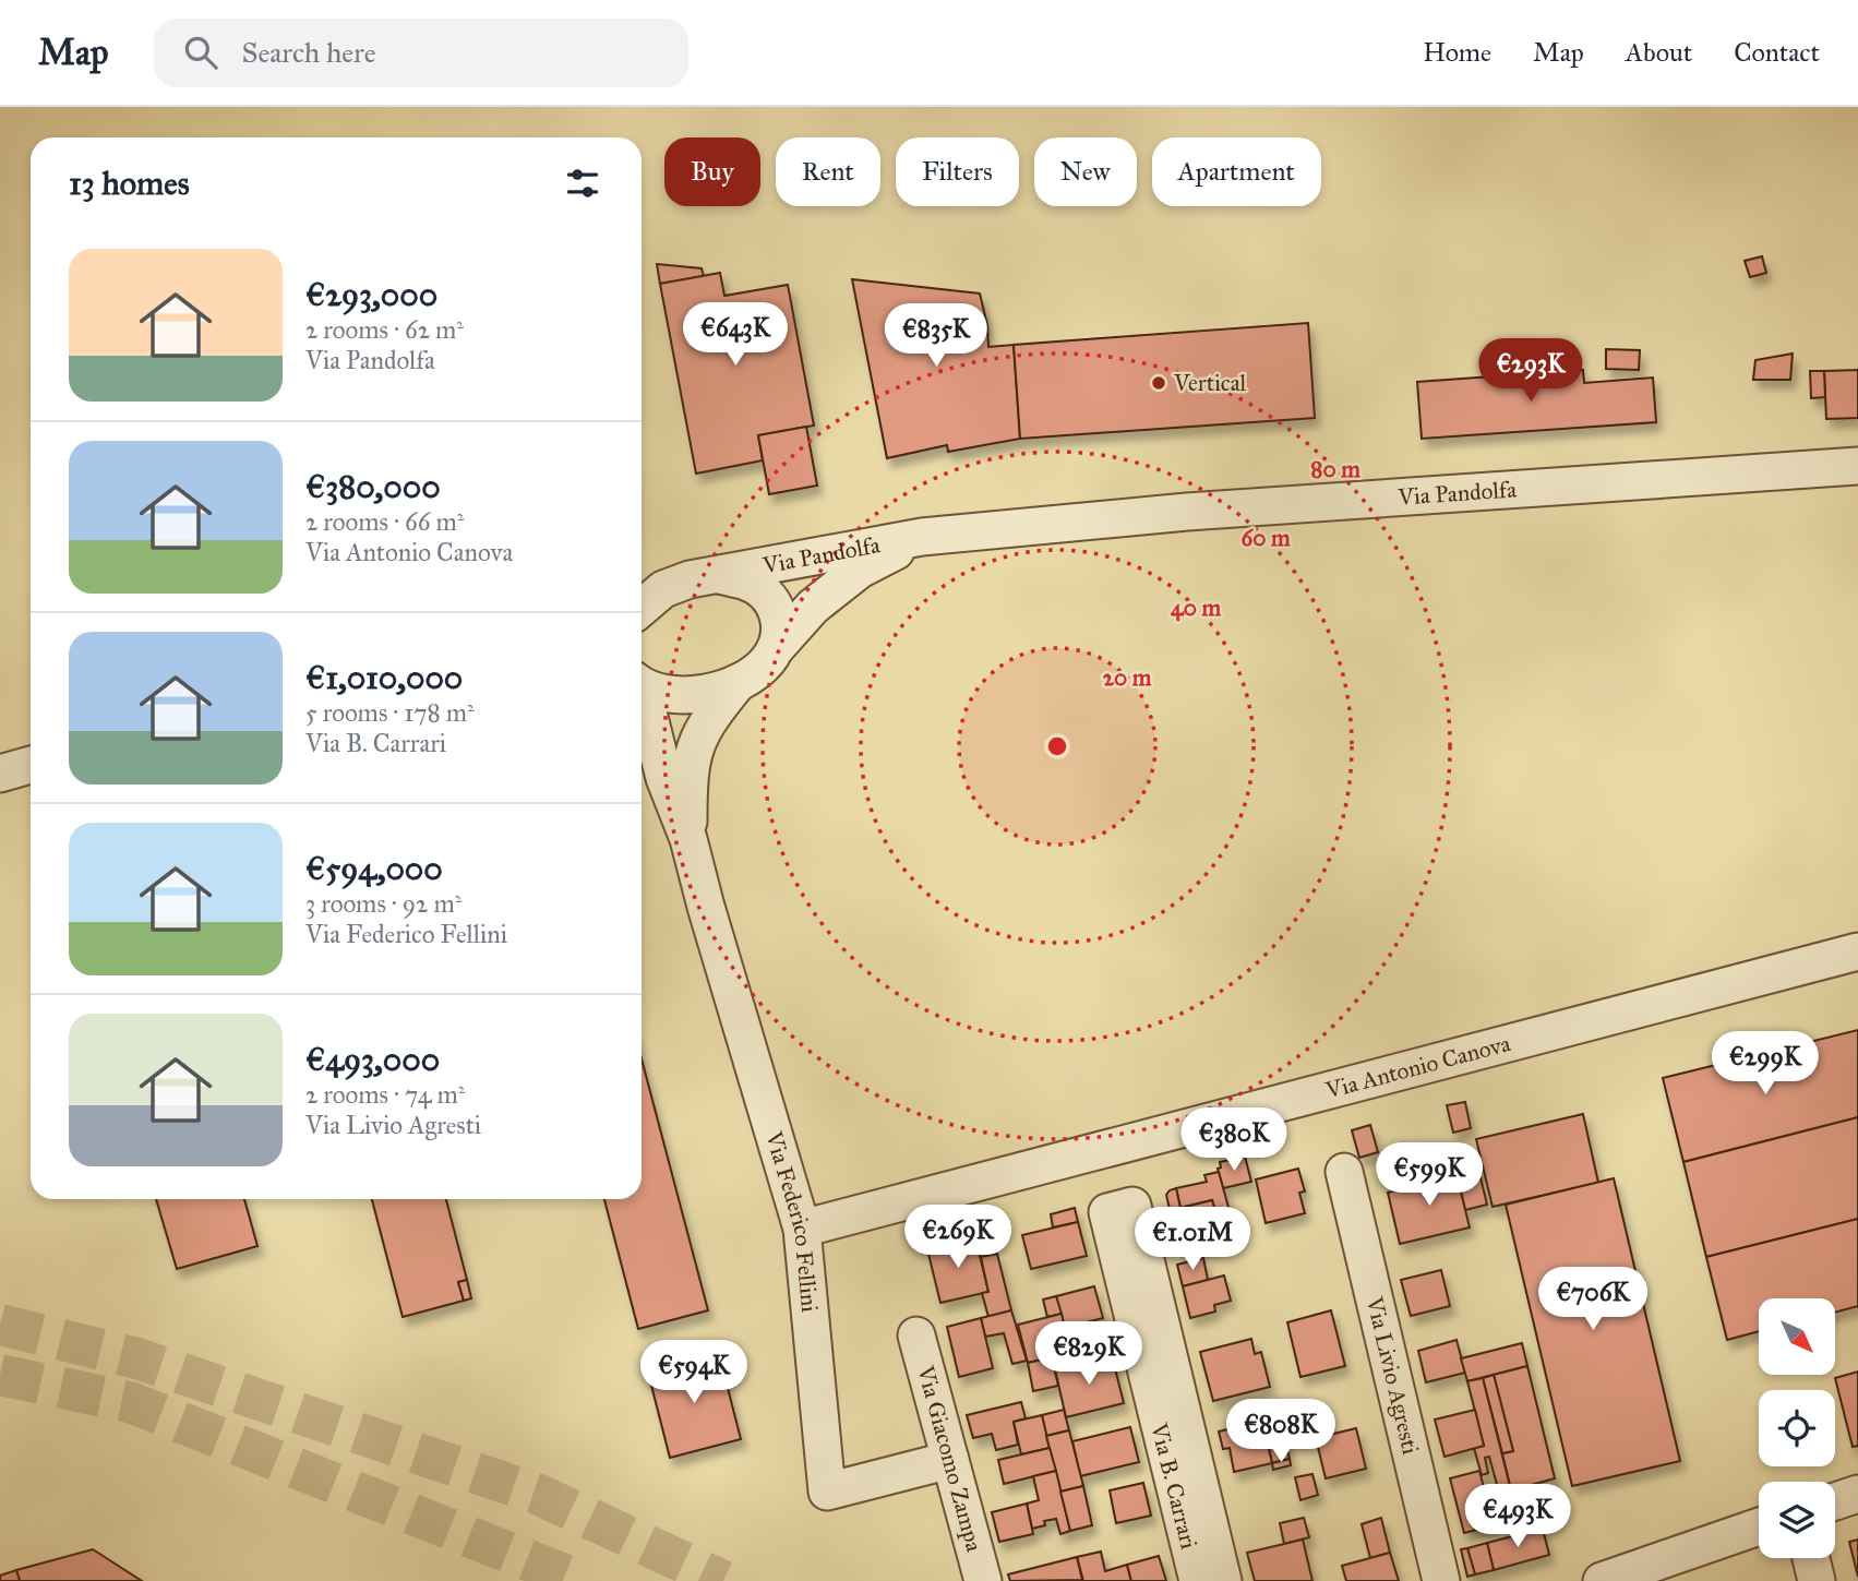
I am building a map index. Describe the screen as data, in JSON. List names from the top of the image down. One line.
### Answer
{"streets":{"street":["Via Pandolfa","Via Antonio Canova","Via Federico Fellini","Via Livio Agresti","Via Giacomo Zampa","Via B. Carrari"]},"crossings":[["Via Pandolfa","Via Federico Fellini"],["Via Antonio Canova","Via Federico Fellini"],["Via Federico Fellini","Via Giacomo Zampa"]],"places":["Vertical"],"north":"bottom right","page":{"header":"Map","search":"Search here","nav":["Home","Map","About","Contact"],"chip":["Buy","Rent","Filters","New","Apartment"],"heading":"13 homes","list":[{"name":"€293,000","note":"2 rooms · 62 m² · Via Pandolfa"},{"name":"€380,000","note":"2 rooms · 66 m² · Via Antonio Canova"},{"name":"€1,010,000","note":"5 rooms · 178 m² · Via B. Carrari"},{"name":"€594,000","note":"3 rooms · 92 m² · Via Federico Fellini"},{"name":"€493,000","note":"2 rooms · 74 m² · Via Livio Agresti"}],"price":["€643K","€835K","€293K","€299K","€380K","€599K","€269K","€1.01M","€706K","€829K","€594K","€808K","€493K"]},"rings":["80 m","60 m","40 m","20 m"]}
